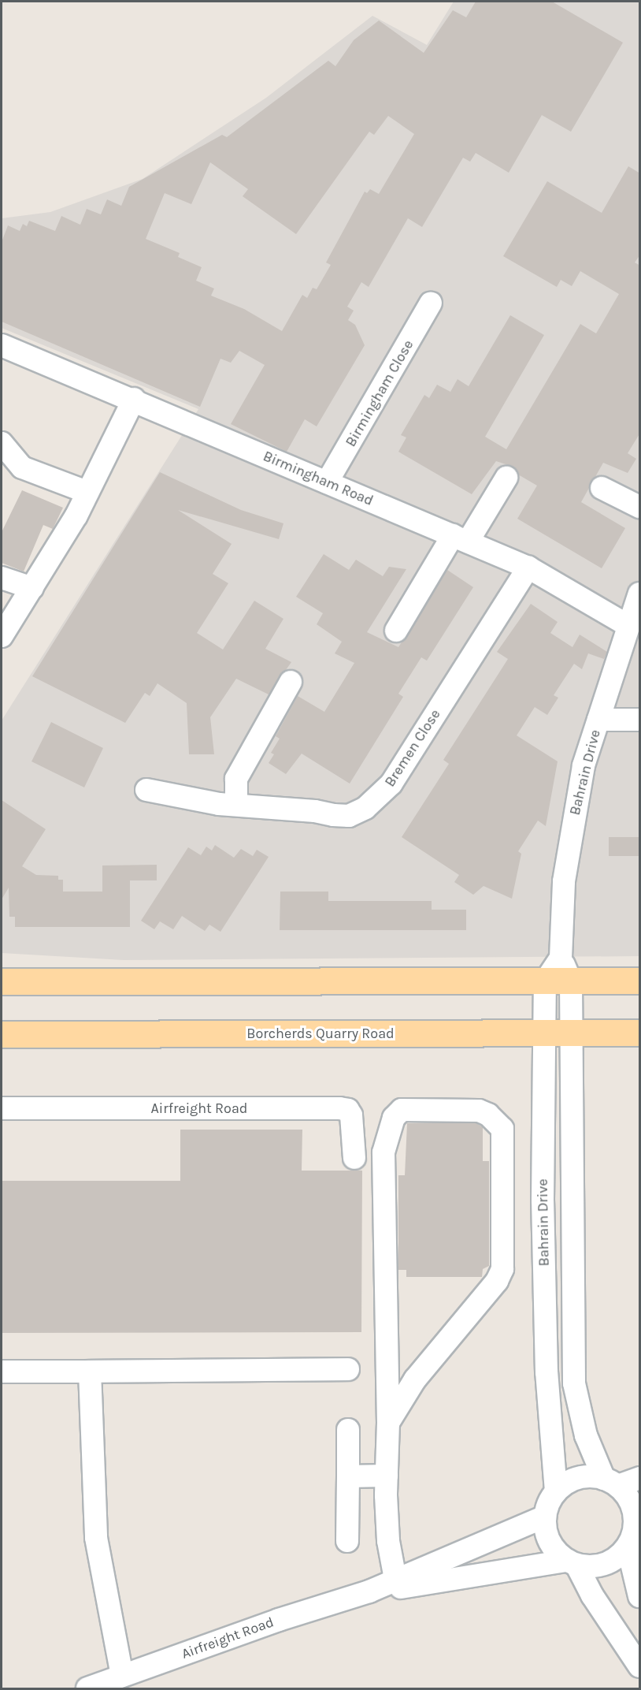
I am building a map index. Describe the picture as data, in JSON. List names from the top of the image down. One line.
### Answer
{"streets":{"main road":["Borcherds Quarry Road"],"lane":["Birmingham Close","Birmingham Road","Bremen Close","Bahrain Drive","Airfreight Road"]},"crossings":[["Birmingham Close","Birmingham Road"],["Birmingham Road","Bremen Close"],["Birmingham Road","Bahrain Drive"],["Bahrain Drive","Borcherds Quarry Road"],["Bahrain Drive","Airfreight Road"]]}
